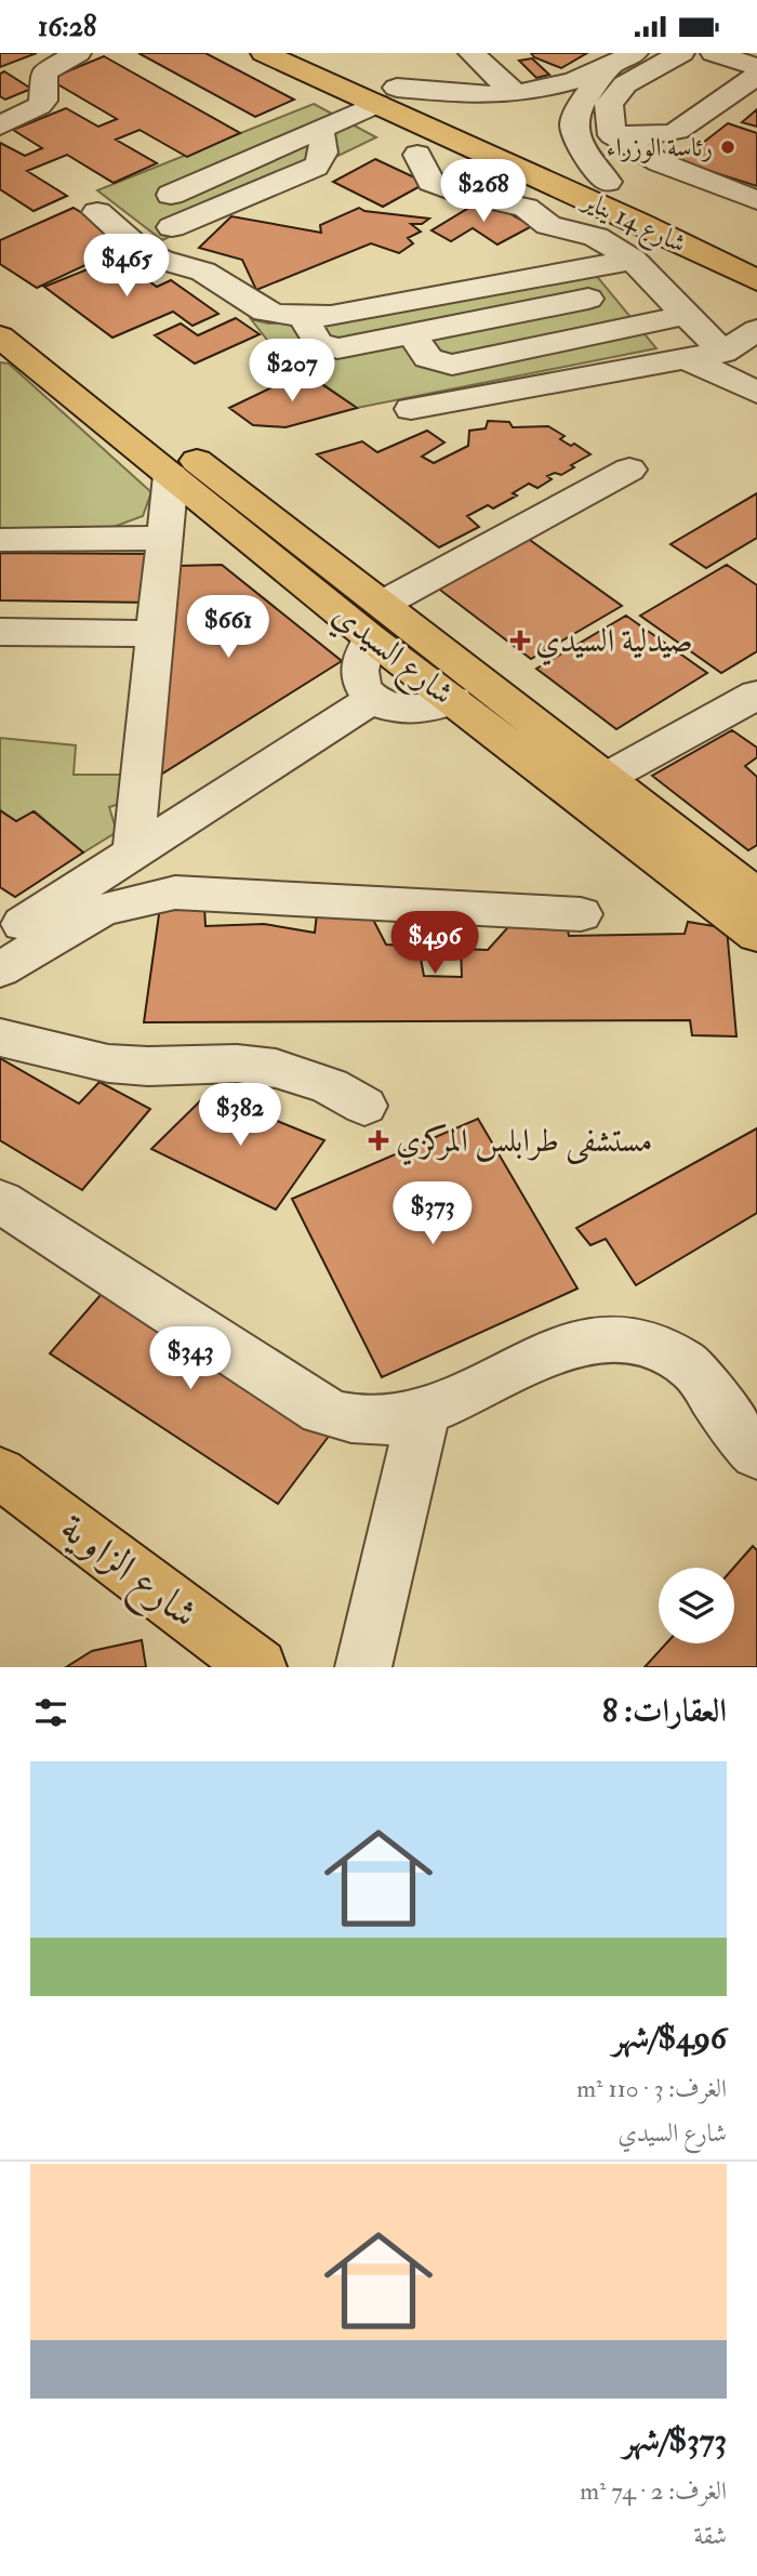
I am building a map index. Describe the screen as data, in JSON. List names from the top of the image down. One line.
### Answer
{"streets":{"main road":["شارع 14 يناير","شارع السيدي","شارع الزاوية"]},"places":{"other":["رئاسة الوزراء"],"health":["صيدلية السيدي","مستشفى طرابلس المركزي"]},"page":{"status":"16:28","price":["$268","$465","$207","$661","$496","$382","$373","$343"],"heading":"العقارات: 8","list":[{"name":"$496/شهر","note":"الغرف: 3 · 110 m² · شارع السيدي"},{"name":"$373/شهر","note":"الغرف: 2 · 74 m² · شقة"}]}}
